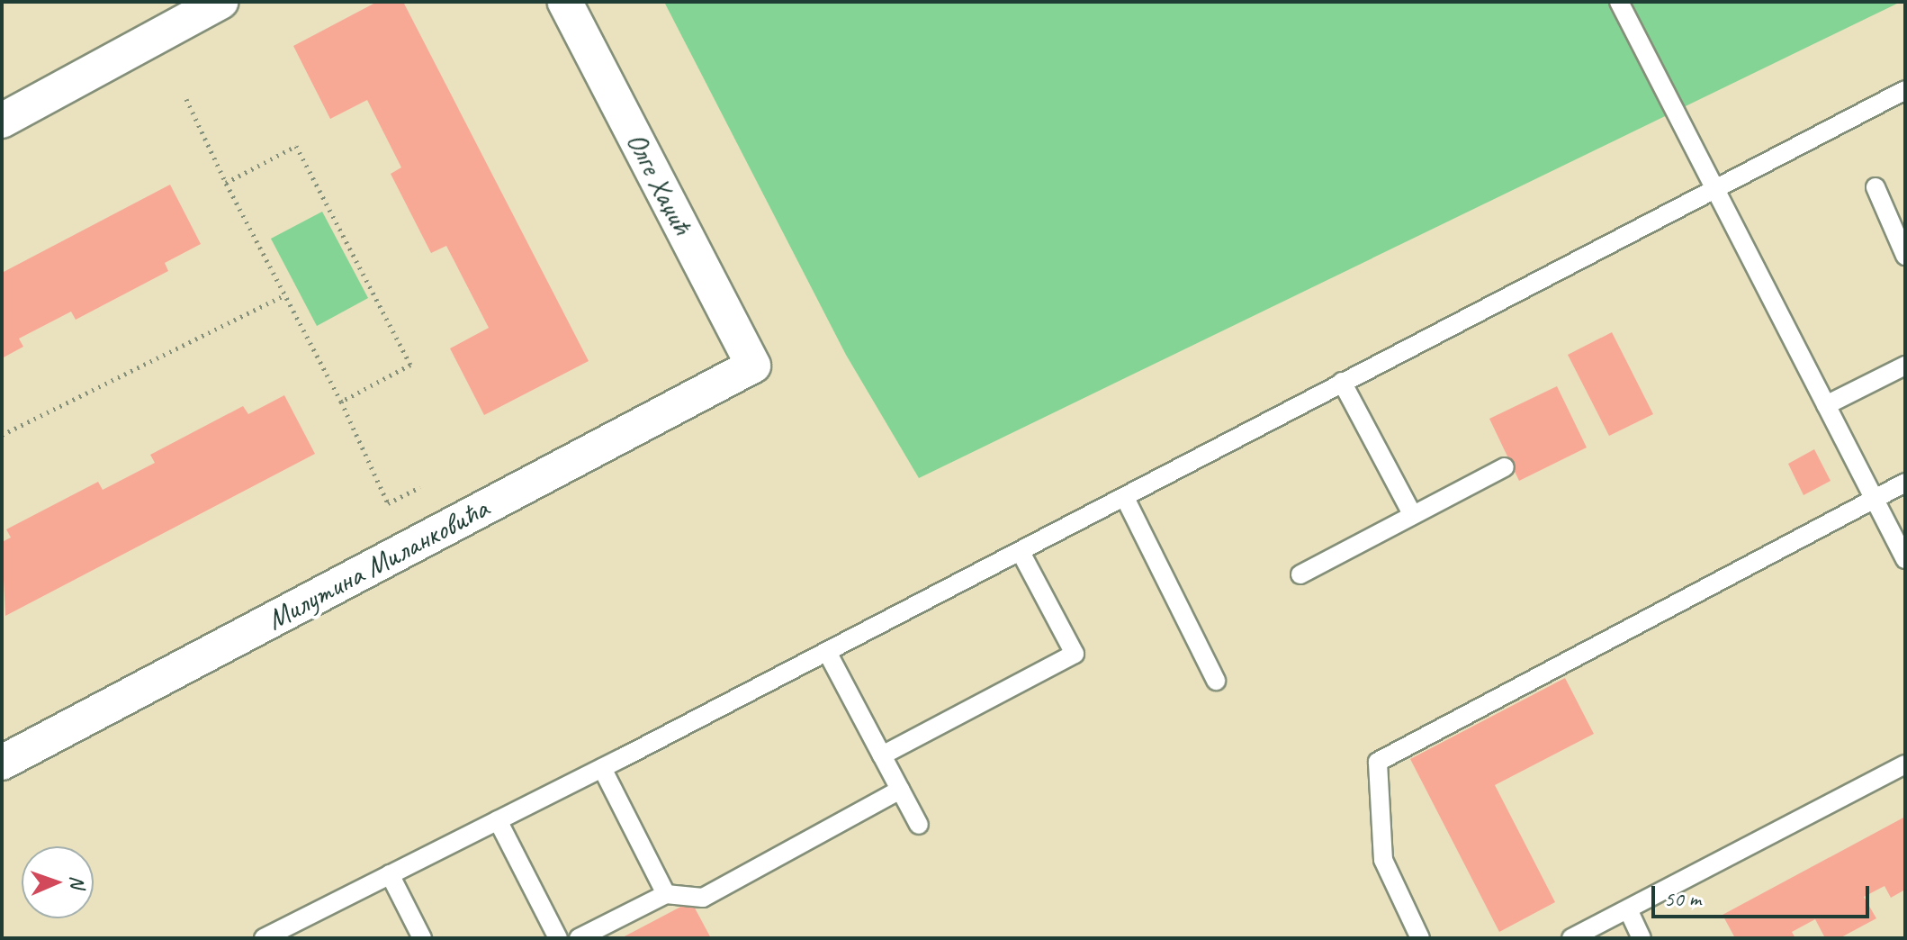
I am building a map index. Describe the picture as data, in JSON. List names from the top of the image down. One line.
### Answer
{"streets":{"street":["Олге Хаџић","Милутина Миланковића"]},"crossings":[["Олге Хаџић","Милутина Миланковића"]],"scale_bar":"50 m","north":"right"}
